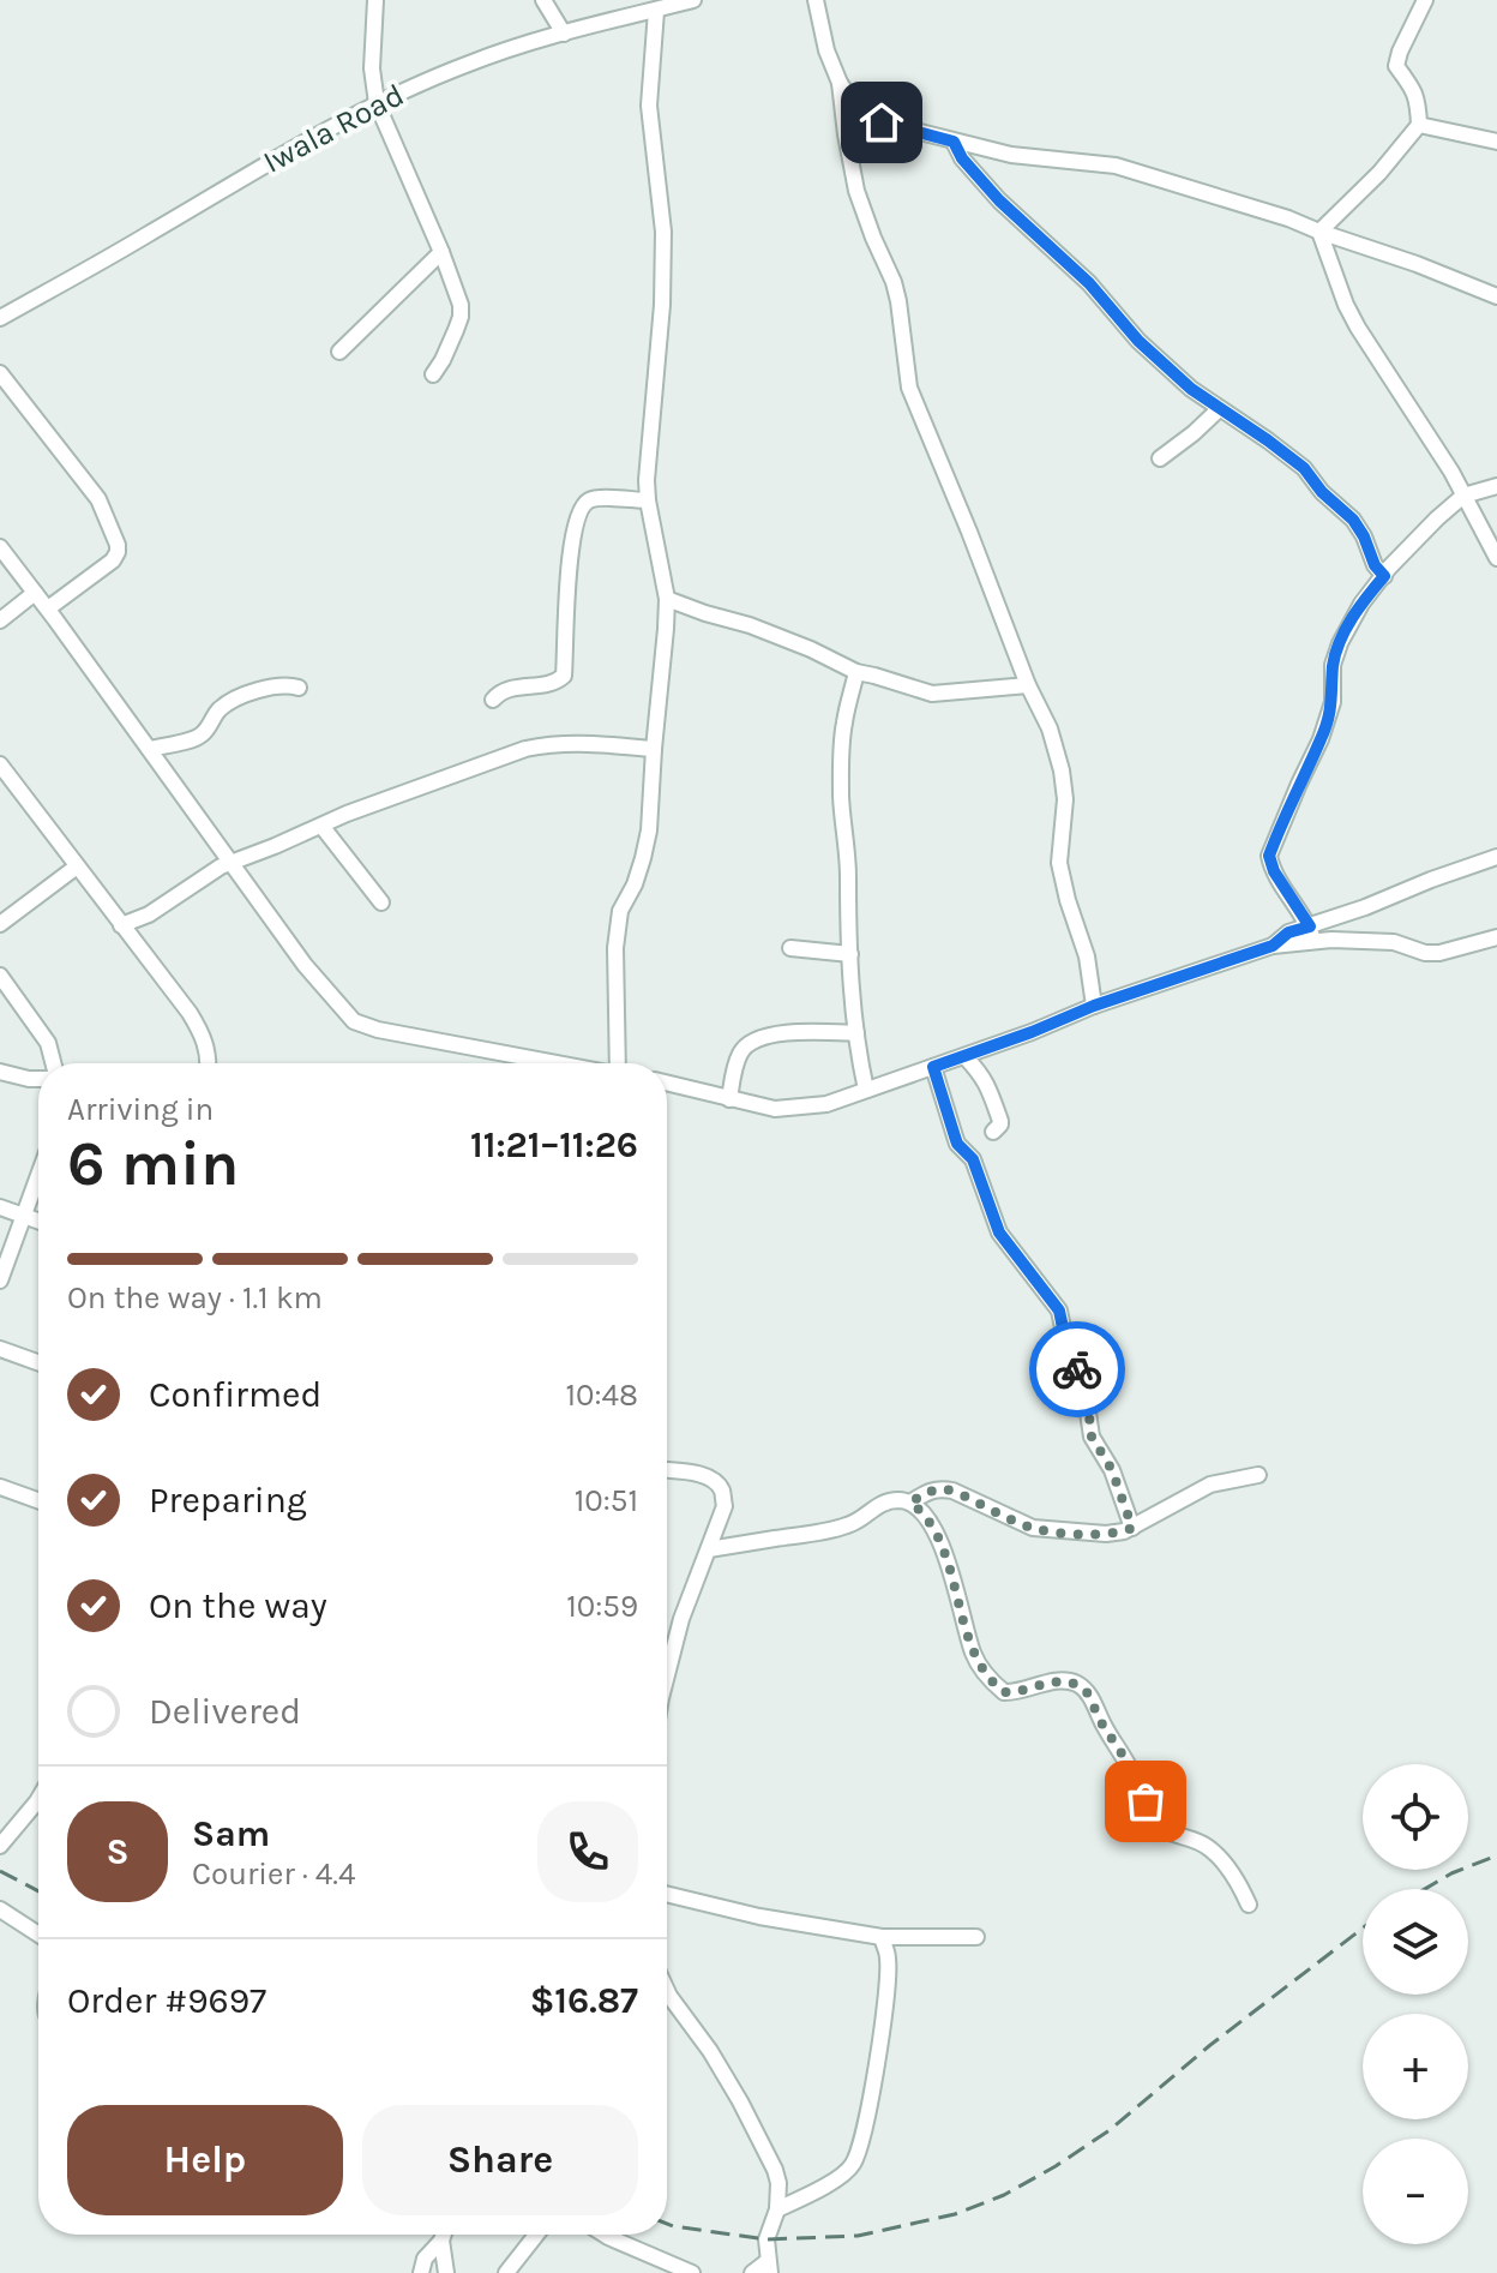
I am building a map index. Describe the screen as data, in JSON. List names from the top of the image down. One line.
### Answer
{"streets":{"street":["Iwala Road"]},"page":{"heading":["6 min","Arriving in","11:21–11:26"],"panel":["Sam","Courier · 4.4","Order #9697","$16.87"],"bar":"On the way · 1.1 km","list":[["Confirmed","10:48"],["Preparing","10:51"],["On the way","10:59"],"Delivered"],"map_buttons":["+","−"],"round":"S","buttons":["Help","Share"]}}
